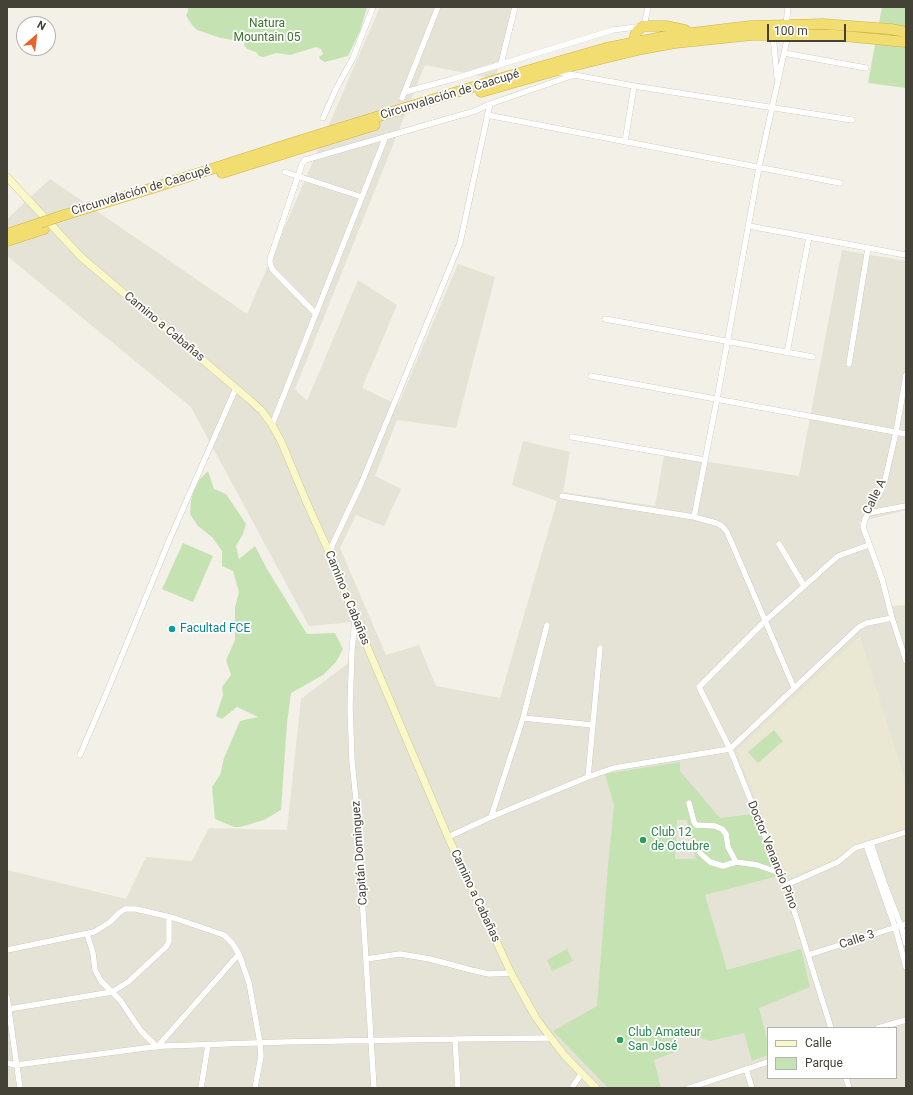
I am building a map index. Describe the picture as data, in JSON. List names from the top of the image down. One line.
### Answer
{"streets":{"highway":["Circunvalación de Caacupé"],"street":["Camino a Cabañas","Calle A","Capitán Dominguez","Doctor Venancio Pino","Calle 3"]},"crossings":[["Camino a Cabañas","Capitán Dominguez"],["Doctor Venancio Pino","Calle 3"]],"parks":["Natura Mountain 05"],"places":["Facultad FCE","Club 12 de Octubre","Club Amateur San José"],"legend":["Calle","Parque"],"scale_bar":"100 m","north":"top right"}
